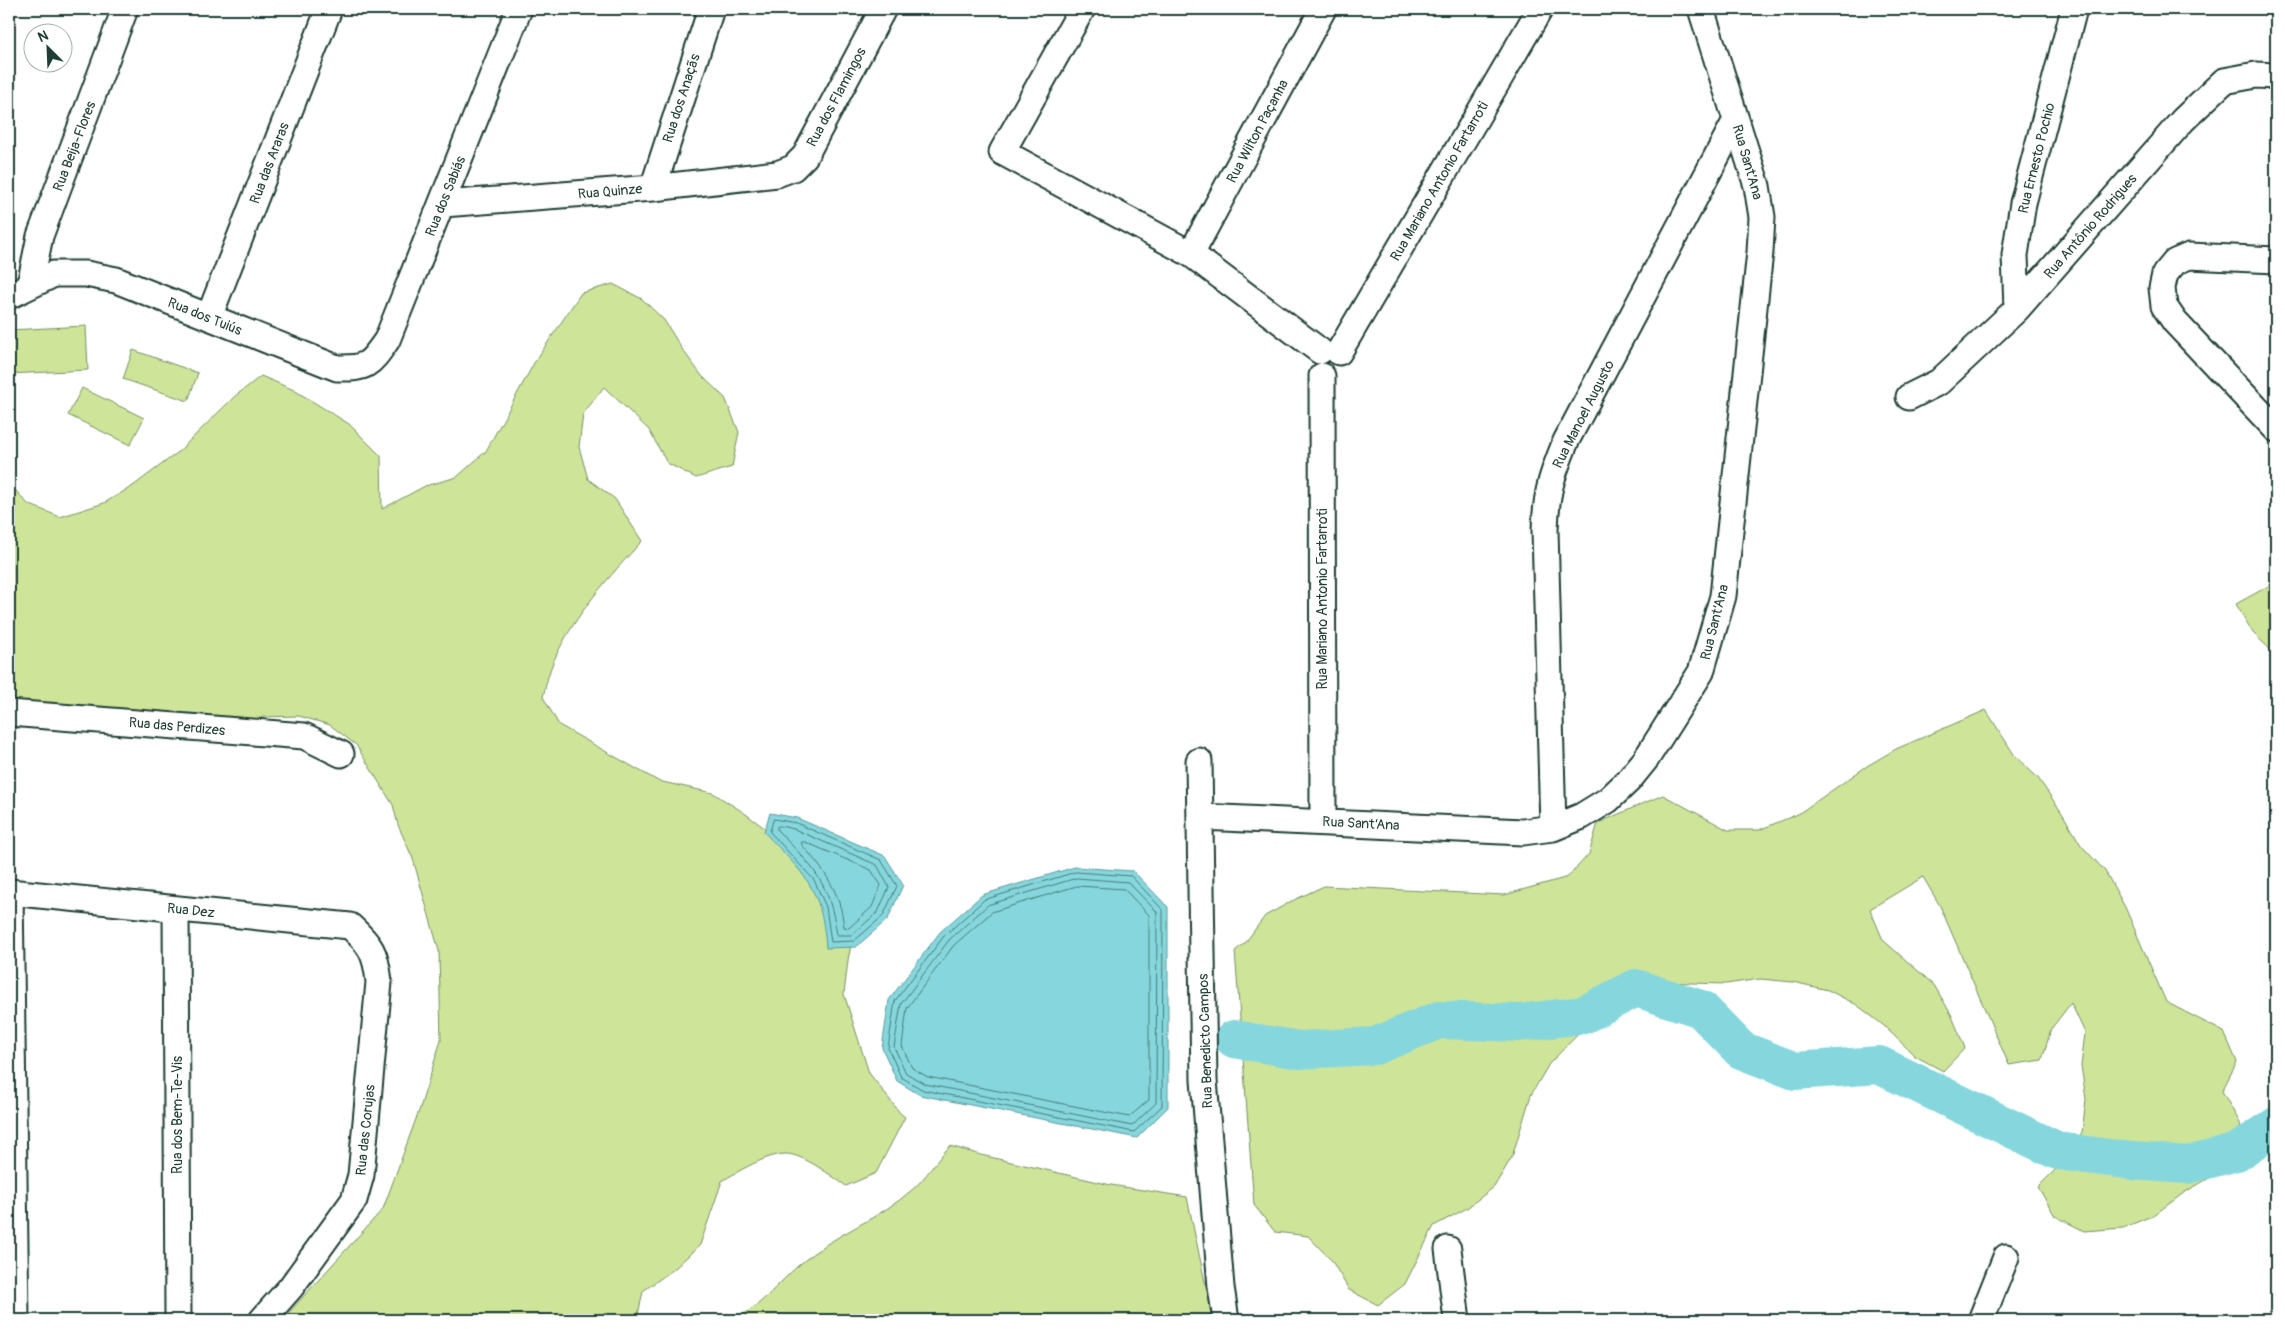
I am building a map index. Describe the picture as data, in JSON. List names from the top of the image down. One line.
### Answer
{"streets":{"street":["Rua dos Flamingos","Rua dos Anaçãs","Rua Wilton Paçanha","Rua Beija-Flores","Rua Ernesto Pochio","Rua Sant’Ana","Rua das Araras","Rua Mariano Antonio Fartarroti","Rua Quinze","Rua dos Sabiás","Rua Antônio Rodrigues","Rua dos Tuiús","Rua Manoel Augusto","Rua das Perdizes","Rua Dez","Rua Benedicto Campos","Rua dos Bem-Te-Vis","Rua das Corujas"]},"crossings":[["Rua dos Flamingos","Rua Quinze"],["Rua dos Anaçãs","Rua Quinze"],["Rua Beija-Flores","Rua dos Tuiús"],["Rua Ernesto Pochio","Rua Antônio Rodrigues"],["Rua Sant’Ana","Rua Mariano Antonio Fartarroti"],["Rua Sant’Ana","Rua Manoel Augusto"],["Rua Sant’Ana","Rua Benedicto Campos"],["Rua das Araras","Rua dos Tuiús"],["Rua Quinze","Rua dos Sabiás"],["Rua dos Sabiás","Rua dos Tuiús"],["Rua Dez","Rua dos Bem-Te-Vis"],["Rua Dez","Rua das Corujas"]],"north":"top left"}
